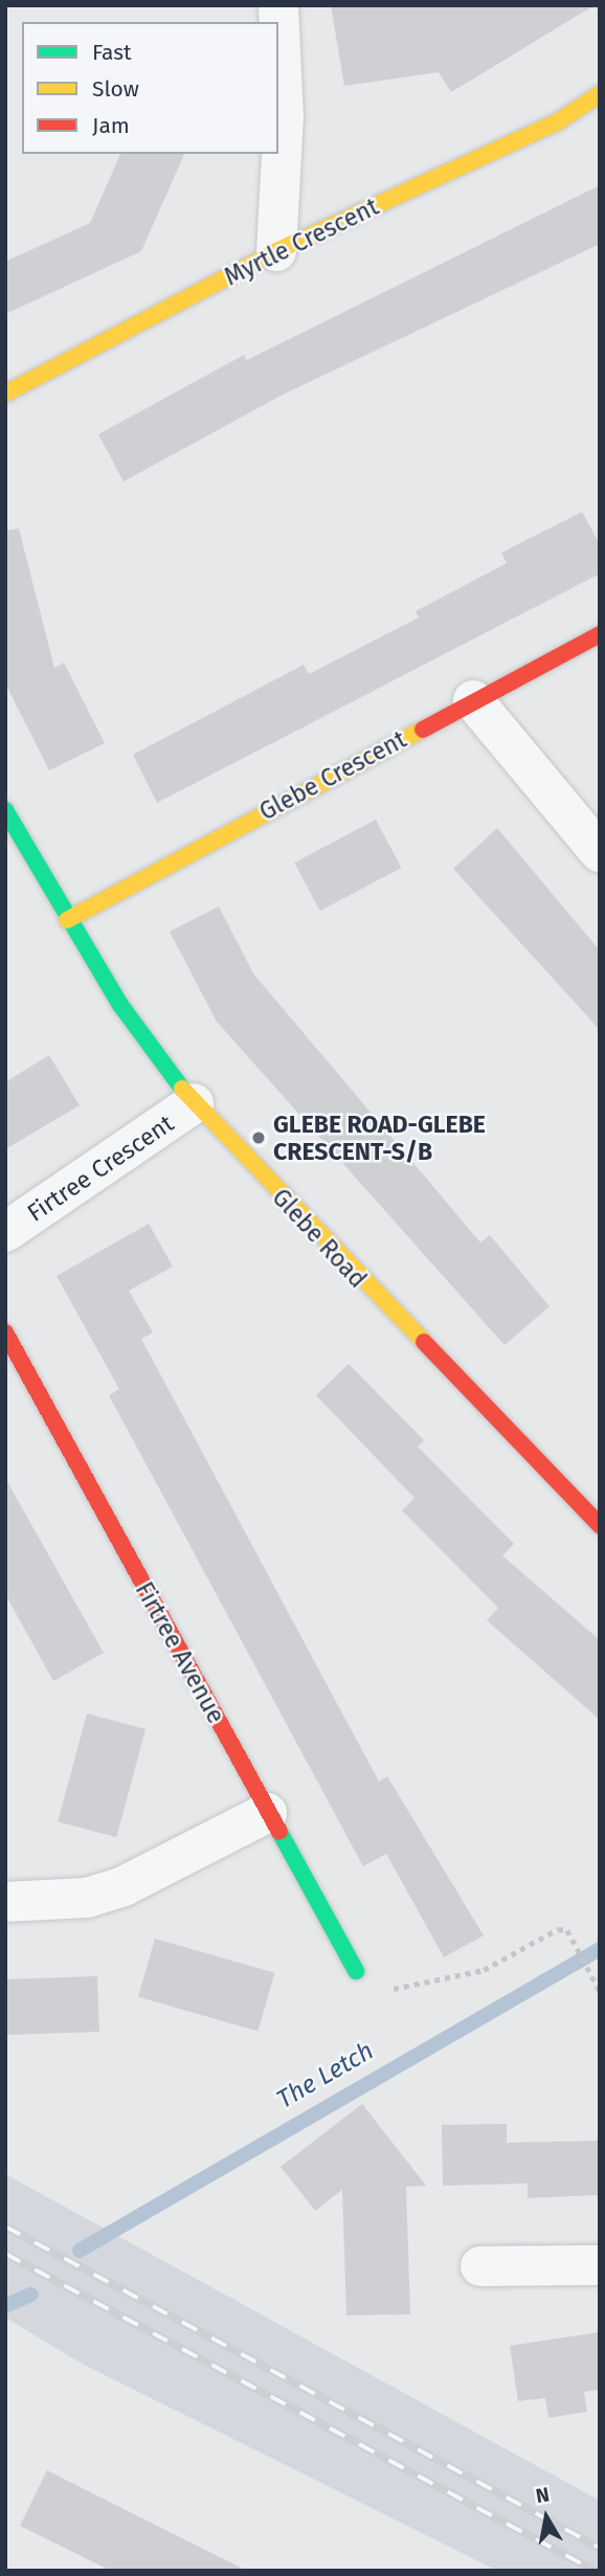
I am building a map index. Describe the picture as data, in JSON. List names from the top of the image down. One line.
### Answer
{"streets":{"street":["Myrtle Crescent","Glebe Crescent","Firtree Crescent","Glebe Road","Firtree Avenue"]},"crossings":[["Glebe Crescent","Glebe Road"],["Firtree Crescent","Glebe Road"]],"water":["The Letch"],"places":["GLEBE ROAD-GLEBE CRESCENT-S/B"],"legend":["Fast","Slow","Jam"],"north":"top"}
